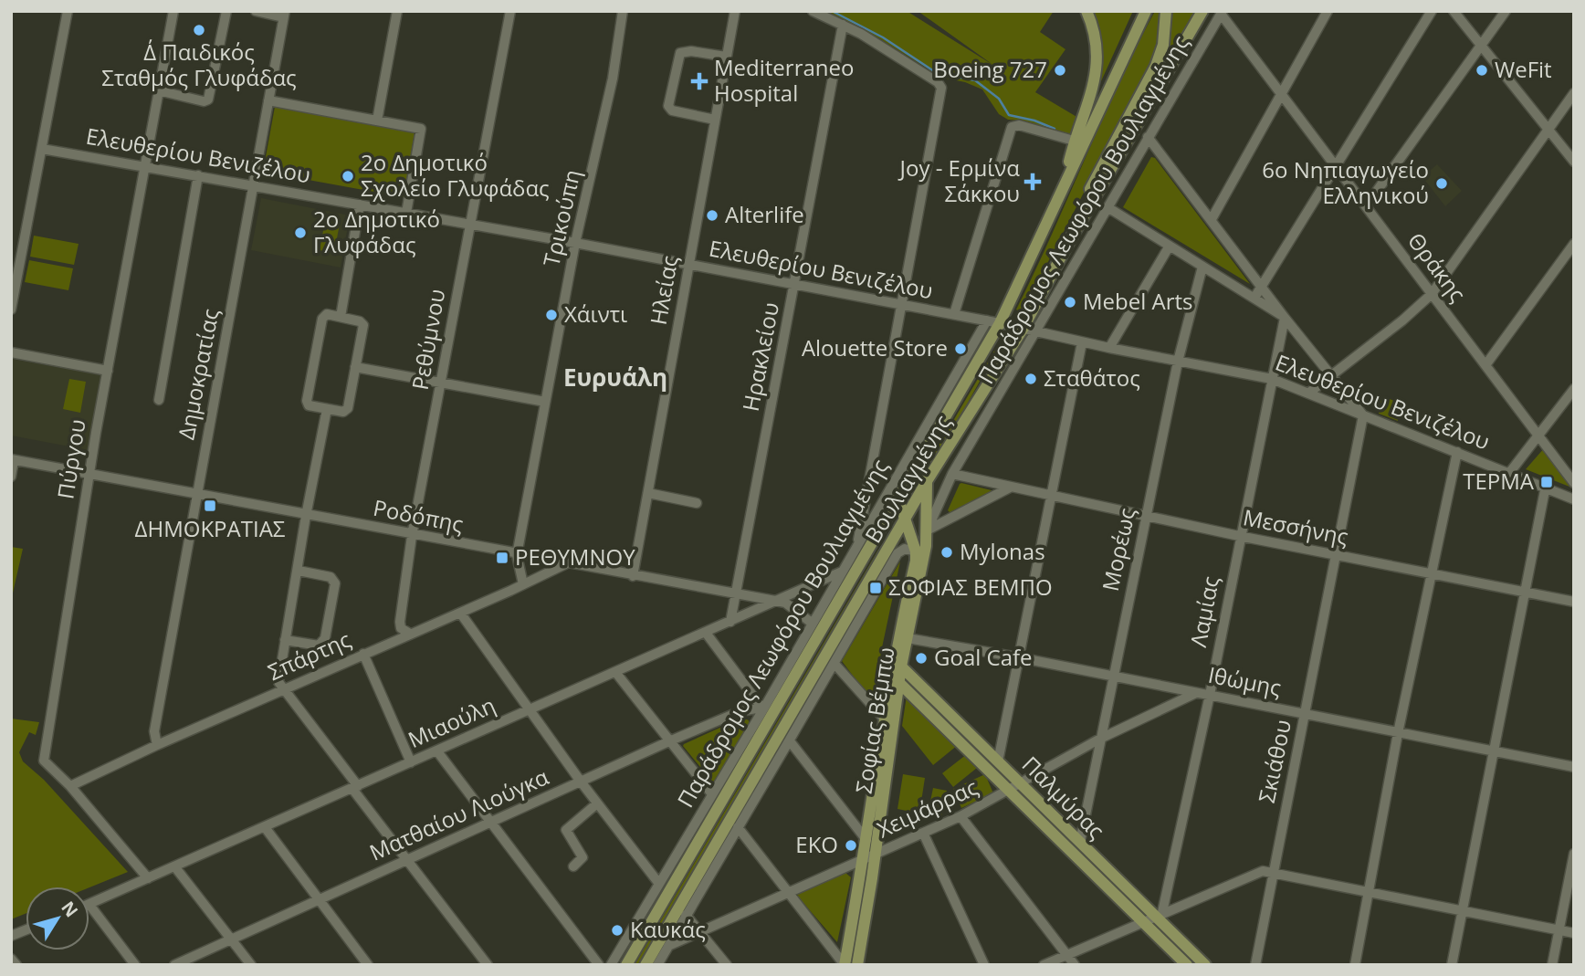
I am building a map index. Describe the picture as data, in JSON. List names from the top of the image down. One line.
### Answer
{"streets":{"main road":["Βουλιαγμένης","Σοφίας Βέμπω","Παλμύρας"],"street":["Ελευθερίου Βενιζέλου","Παράδρομος Λεωφόρου Βουλιαγμένης","Τρικούπη","Θράκης","Ηλείας","Ρεθύμνου","Ηρακλείου","Δημοκρατίας","Πύργου","Ροδόπης","Μεσσήνης","Μορέως","Λαμίας","Σπάρτης","Ιθώμης","Μιαούλη","Σκιάθου","Χειμάρρας","Ματθαίου Λιούγκα"]},"crossings":[["Ελευθερίου Βενιζέλου","Παράδρομος Λεωφόρου Βουλιαγμένης"],["Ελευθερίου Βενιζέλου","Τρικούπη"],["Ελευθερίου Βενιζέλου","Ηλείας"],["Ελευθερίου Βενιζέλου","Ρεθύμνου"],["Ελευθερίου Βενιζέλου","Ηρακλείου"],["Ελευθερίου Βενιζέλου","Δημοκρατίας"],["Ελευθερίου Βενιζέλου","Πύργου"],["Ελευθερίου Βενιζέλου","Βουλιαγμένης"],["Ελευθερίου Βενιζέλου","Μορέως"],["Ελευθερίου Βενιζέλου","Λαμίας"],["Ελευθερίου Βενιζέλου","Σκιάθου"],["Παράδρομος Λεωφόρου Βουλιαγμένης","Θράκης"],["Παράδρομος Λεωφόρου Βουλιαγμένης","Ροδόπης"],["Παράδρομος Λεωφόρου Βουλιαγμένης","Μεσσήνης"],["Παράδρομος Λεωφόρου Βουλιαγμένης","Σοφίας Βέμπω"],["Παράδρομος Λεωφόρου Βουλιαγμένης","Μιαούλη"],["Παράδρομος Λεωφόρου Βουλιαγμένης","Ματθαίου Λιούγκα"],["Τρικούπη","Ροδόπης"],["Τρικούπη","Σπάρτης"],["Ηλείας","Ροδόπης"],["Ρεθύμνου","Ροδόπης"],["Ρεθύμνου","Σπάρτης"],["Ηρακλείου","Ροδόπης"],["Ηρακλείου","Μιαούλη"],["Δημοκρατίας","Ροδόπης"],["Δημοκρατίας","Σπάρτης"],["Πύργου","Ροδόπης"],["Πύργου","Σπάρτης"],["Πύργου","Μιαούλη"],["Βουλιαγμένης","Σοφίας Βέμπω"],["Ροδόπης","Σπάρτης"],["Ροδόπης","Μιαούλη"],["Μεσσήνης","Μορέως"],["Μεσσήνης","Λαμίας"],["Μεσσήνης","Σκιάθου"],["Μορέως","Ιθώμης"],["Μορέως","Παλμύρας"],["Μορέως","Χειμάρρας"],["Λαμίας","Ιθώμης"],["Λαμίας","Παλμύρας"],["Ιθώμης","Σοφίας Βέμπω"],["Ιθώμης","Σκιάθου"],["Ιθώμης","Χειμάρρας"],["Σοφίας Βέμπω","Παλμύρας"],["Σοφίας Βέμπω","Χειμάρρας"],["Παλμύρας","Χειμάρρας"]],"districts":["Ευρυάλη"],"places":{"other":["Δ΄ Παιδικός Σταθμός Γλυφάδας","Boeing 727","WeFit","2ο Δημοτικό Σχολείο Γλυφάδας","6ο Νηπιαγωγείο Ελληνικού","Alterlife","2ο Δημοτικό Γλυφάδας","Mebel Arts","Χάιντι","Alouette Store","Σταθάτος","Mylonas","Goal Cafe","EKO","Καυκάς"],"health":["Mediterraneo Hospital","Joy - Ερμίνα Σάκκου"],"transit":["TΕΡΜΑ","ΔΗΜΟΚΡΑΤΙΑΣ","ΡΕΘΥΜΝΟΥ","ΣΟΦΙΑΣ ΒΕΜΠΟ"]},"north":"top right"}
